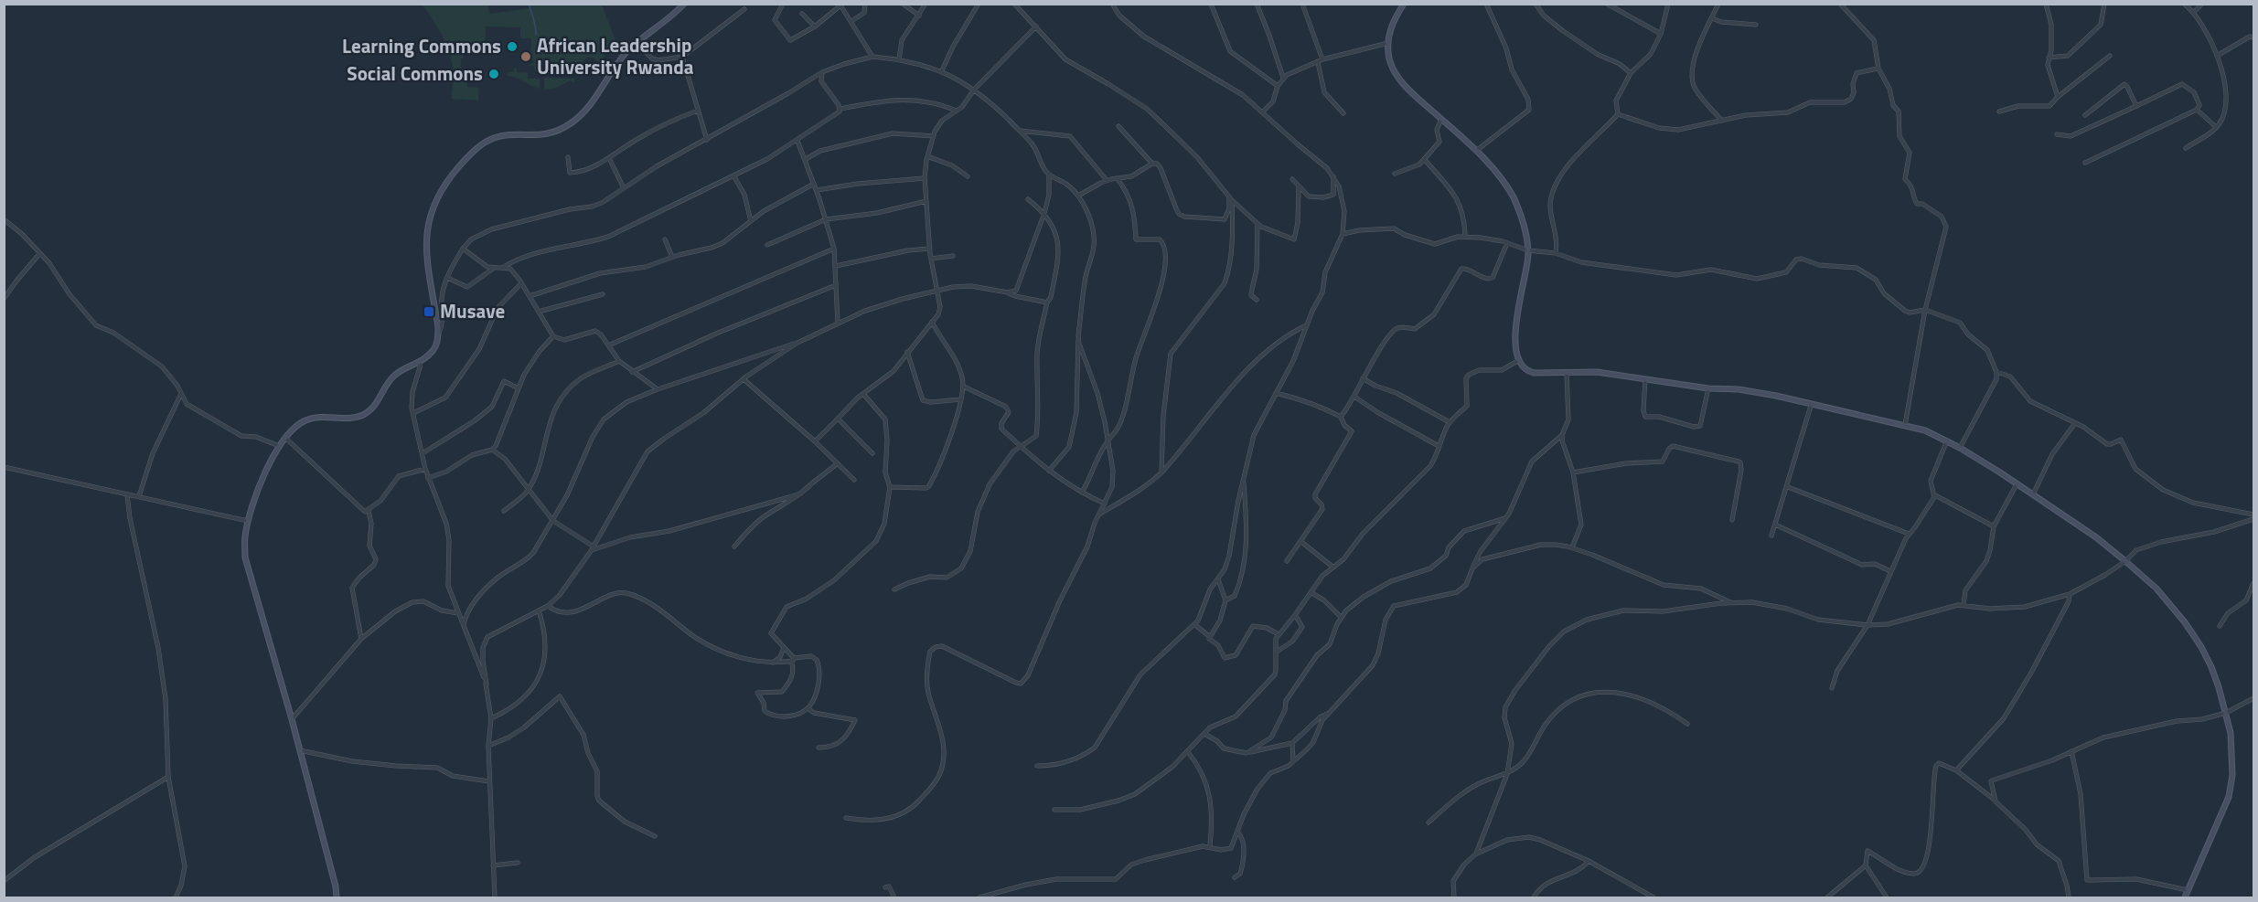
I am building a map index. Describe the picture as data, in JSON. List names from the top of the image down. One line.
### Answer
{"places":{"other":["Learning Commons","African Leadership University Rwanda","Social Commons"],"transit":["Musave"]}}
